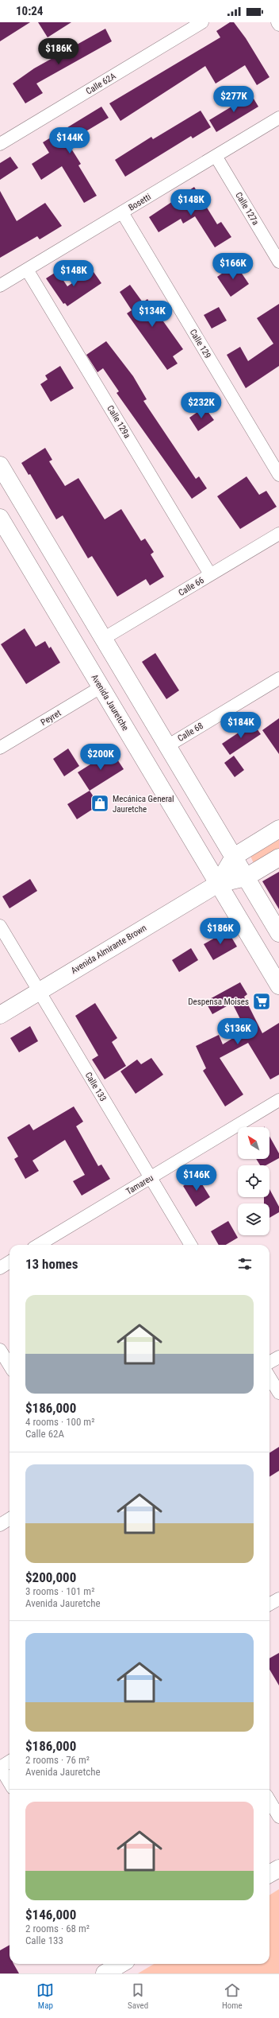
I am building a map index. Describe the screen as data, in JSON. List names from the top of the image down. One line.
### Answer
{"streets":{"main road":["Avenida Jauretche","Avenida Almirante Brown"],"street":["Calle 62A","Bosetti","Calle 127a","Calle 129","Calle 129a","Calle 66","Peyret","Calle 68","Calle 133","Tamareu"]},"crossings":[["Bosetti","Calle 127a"],["Bosetti","Calle 129"],["Bosetti","Calle 129a"],["Calle 129a","Calle 66"],["Avenida Jauretche","Peyret"],["Avenida Jauretche","Avenida Almirante Brown"],["Avenida Almirante Brown","Calle 133"],["Calle 133","Tamareu"]],"places":{"shop":["Mecánica General Jauretche"],"supermarket":["Despensa Moises"]},"north":"top left","page":{"status":"10:24","price":["$186K","$277K","$144K","$148K","$166K","$148K","$134K","$232K","$184K","$200K","$186K","$136K","$146K"],"heading":"13 homes","list":[{"name":"$186,000","note":"4 rooms · 100 m² · Calle 62A"},{"name":"$200,000","note":"3 rooms · 101 m² · Avenida Jauretche"},{"name":"$186,000","note":"2 rooms · 76 m² · Avenida Jauretche"},{"name":"$146,000","note":"2 rooms · 68 m² · Calle 133"}],"tabs":["Map","Saved","Home"]}}
